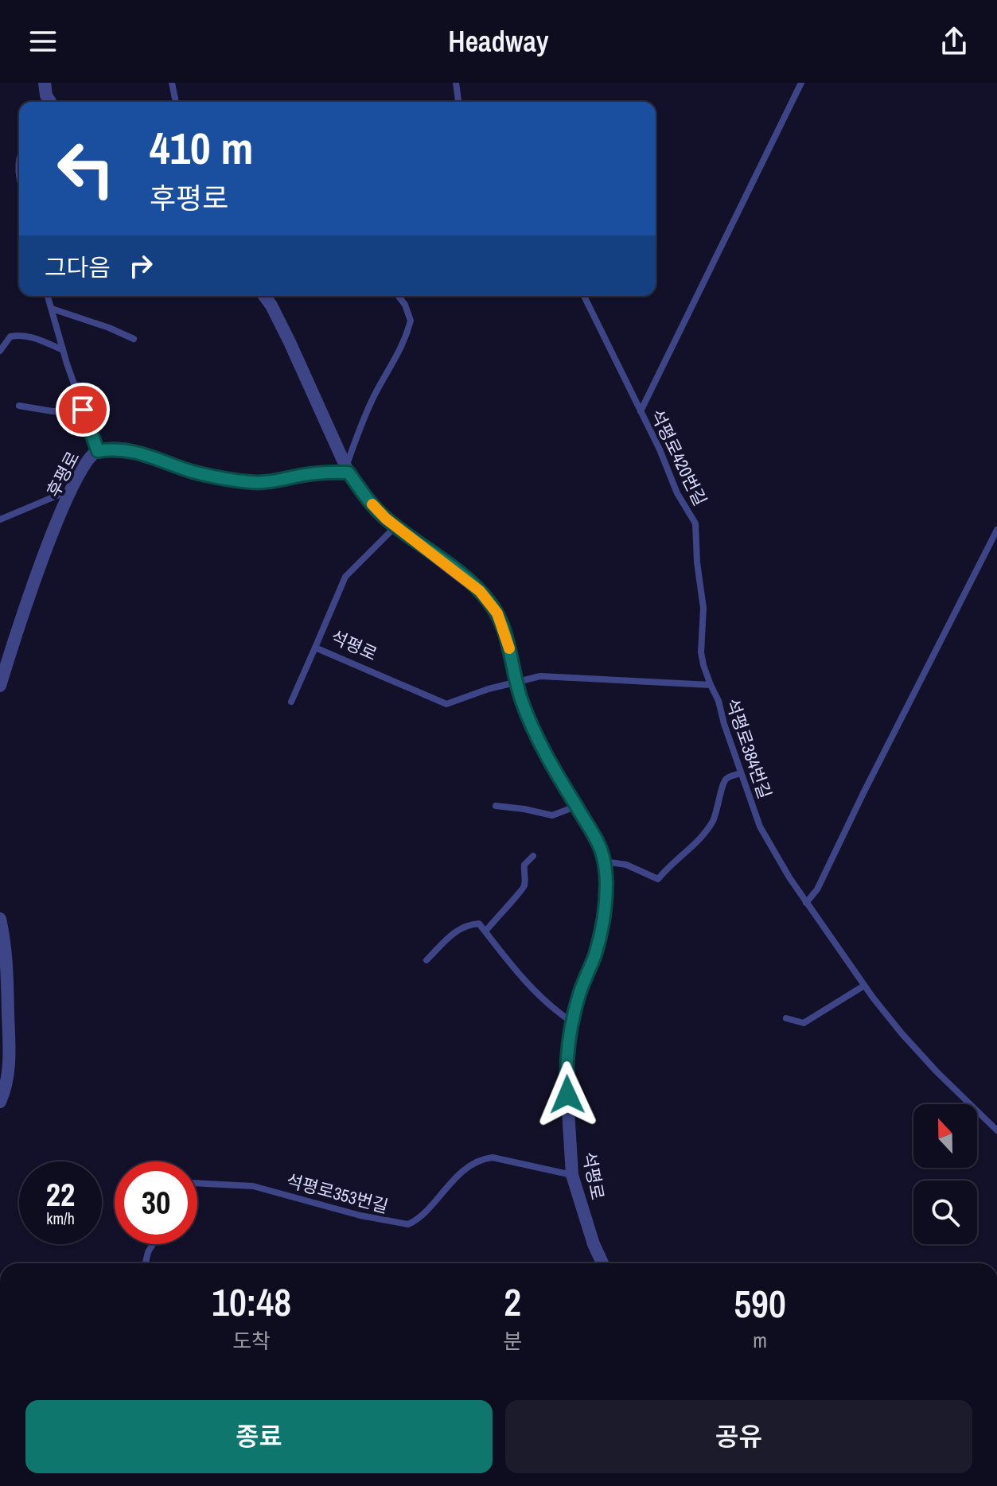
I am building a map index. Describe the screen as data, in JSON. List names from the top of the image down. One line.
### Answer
{"streets":{"street":["후평로","석평로"],"lane":["석평로420번길","석평로384번길","석평로353번길"]},"crossings":[["석평로420번길","석평로384번길"],["후평로","석평로"],["석평로","석평로384번길"],["석평로","석평로353번길"]],"north":"top","page":{"header":"Headway","turn":["410 m","후평로"],"then":"그다음","speed":"22 km/h","limit":"30","eta":["10:48","도착","2","분","590","m"],"buttons":["종료","공유"]}}
